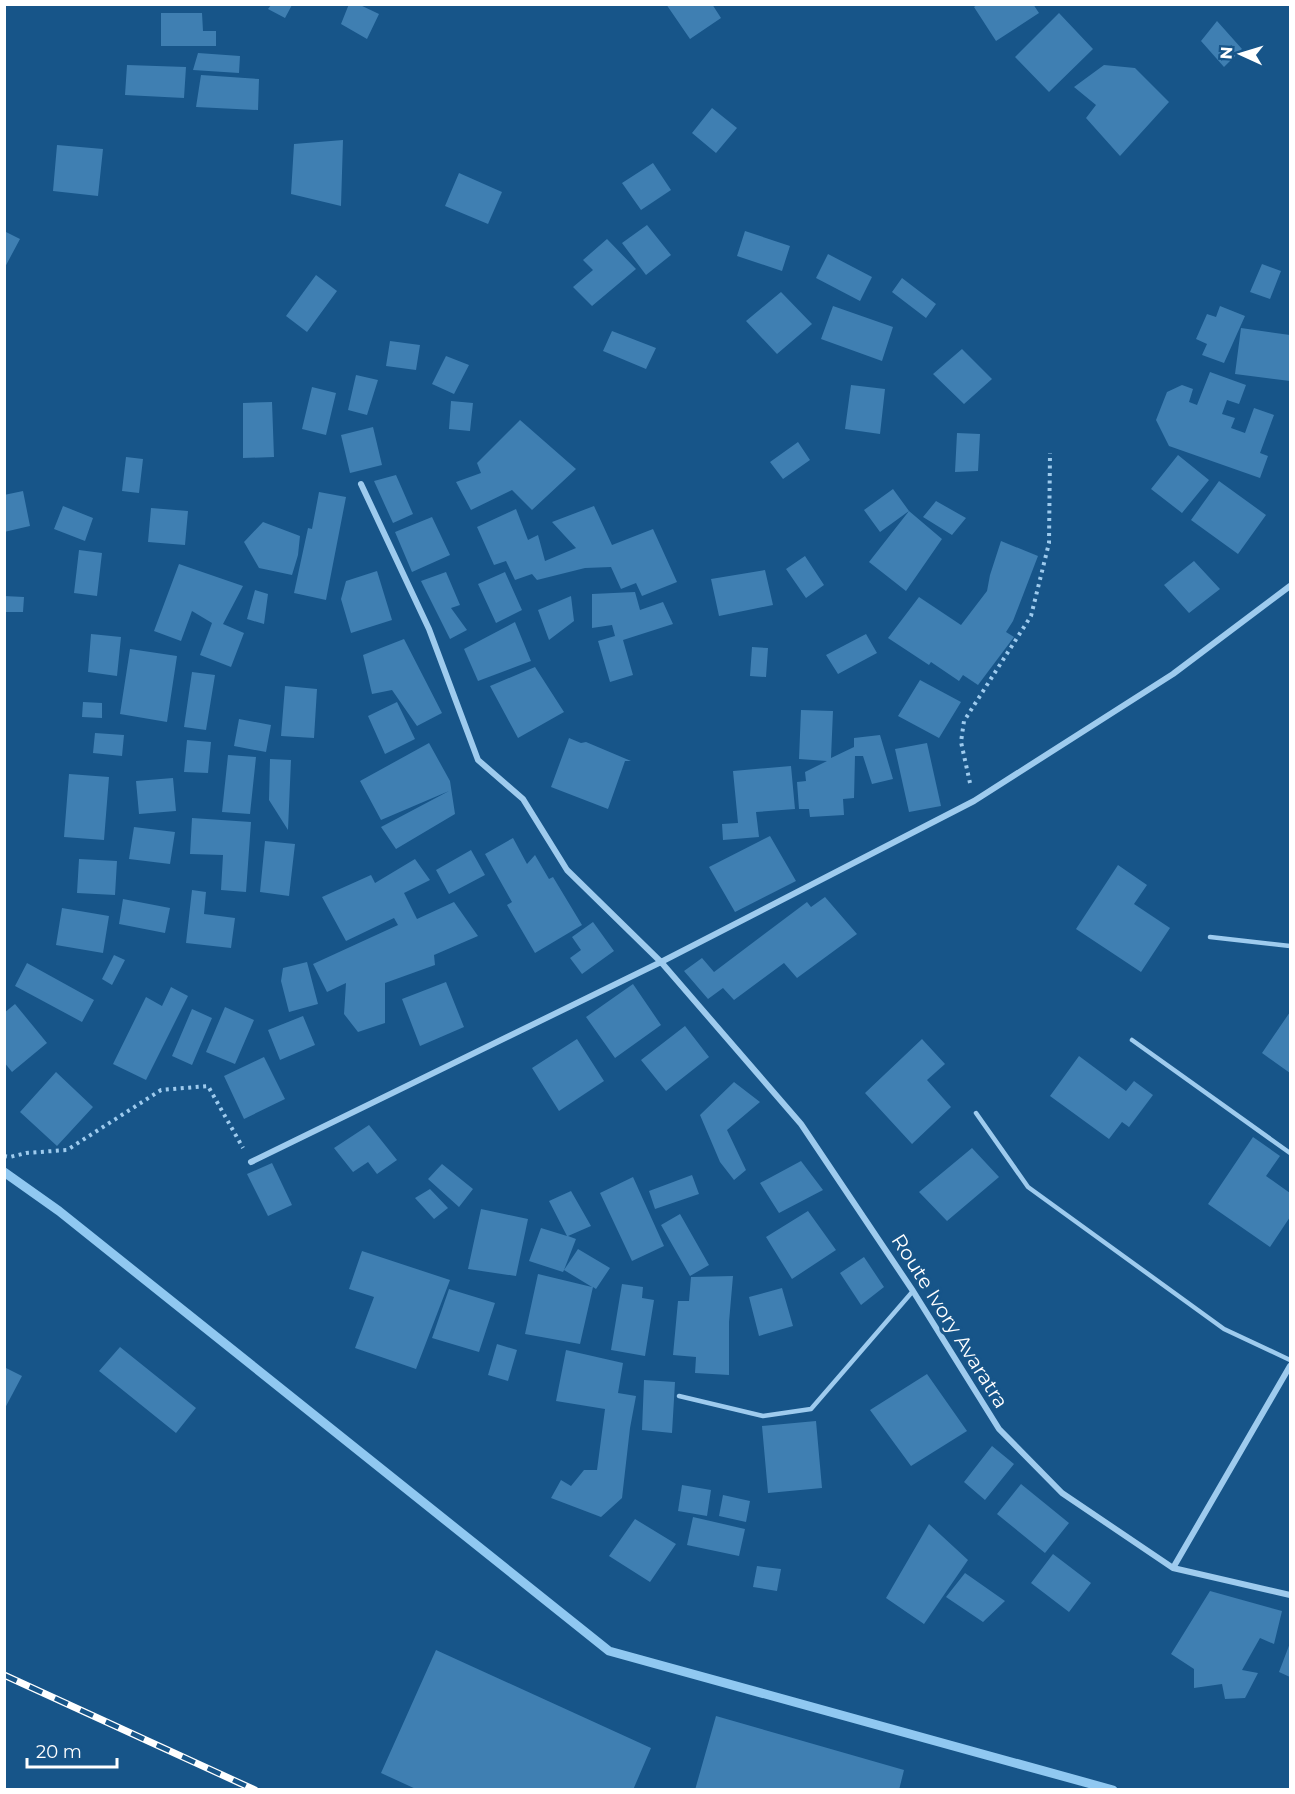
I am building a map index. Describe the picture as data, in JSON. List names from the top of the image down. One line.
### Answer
{"streets":{"street":["Route Ivory Avaratra"]},"scale_bar":"20 m","north":"left"}
